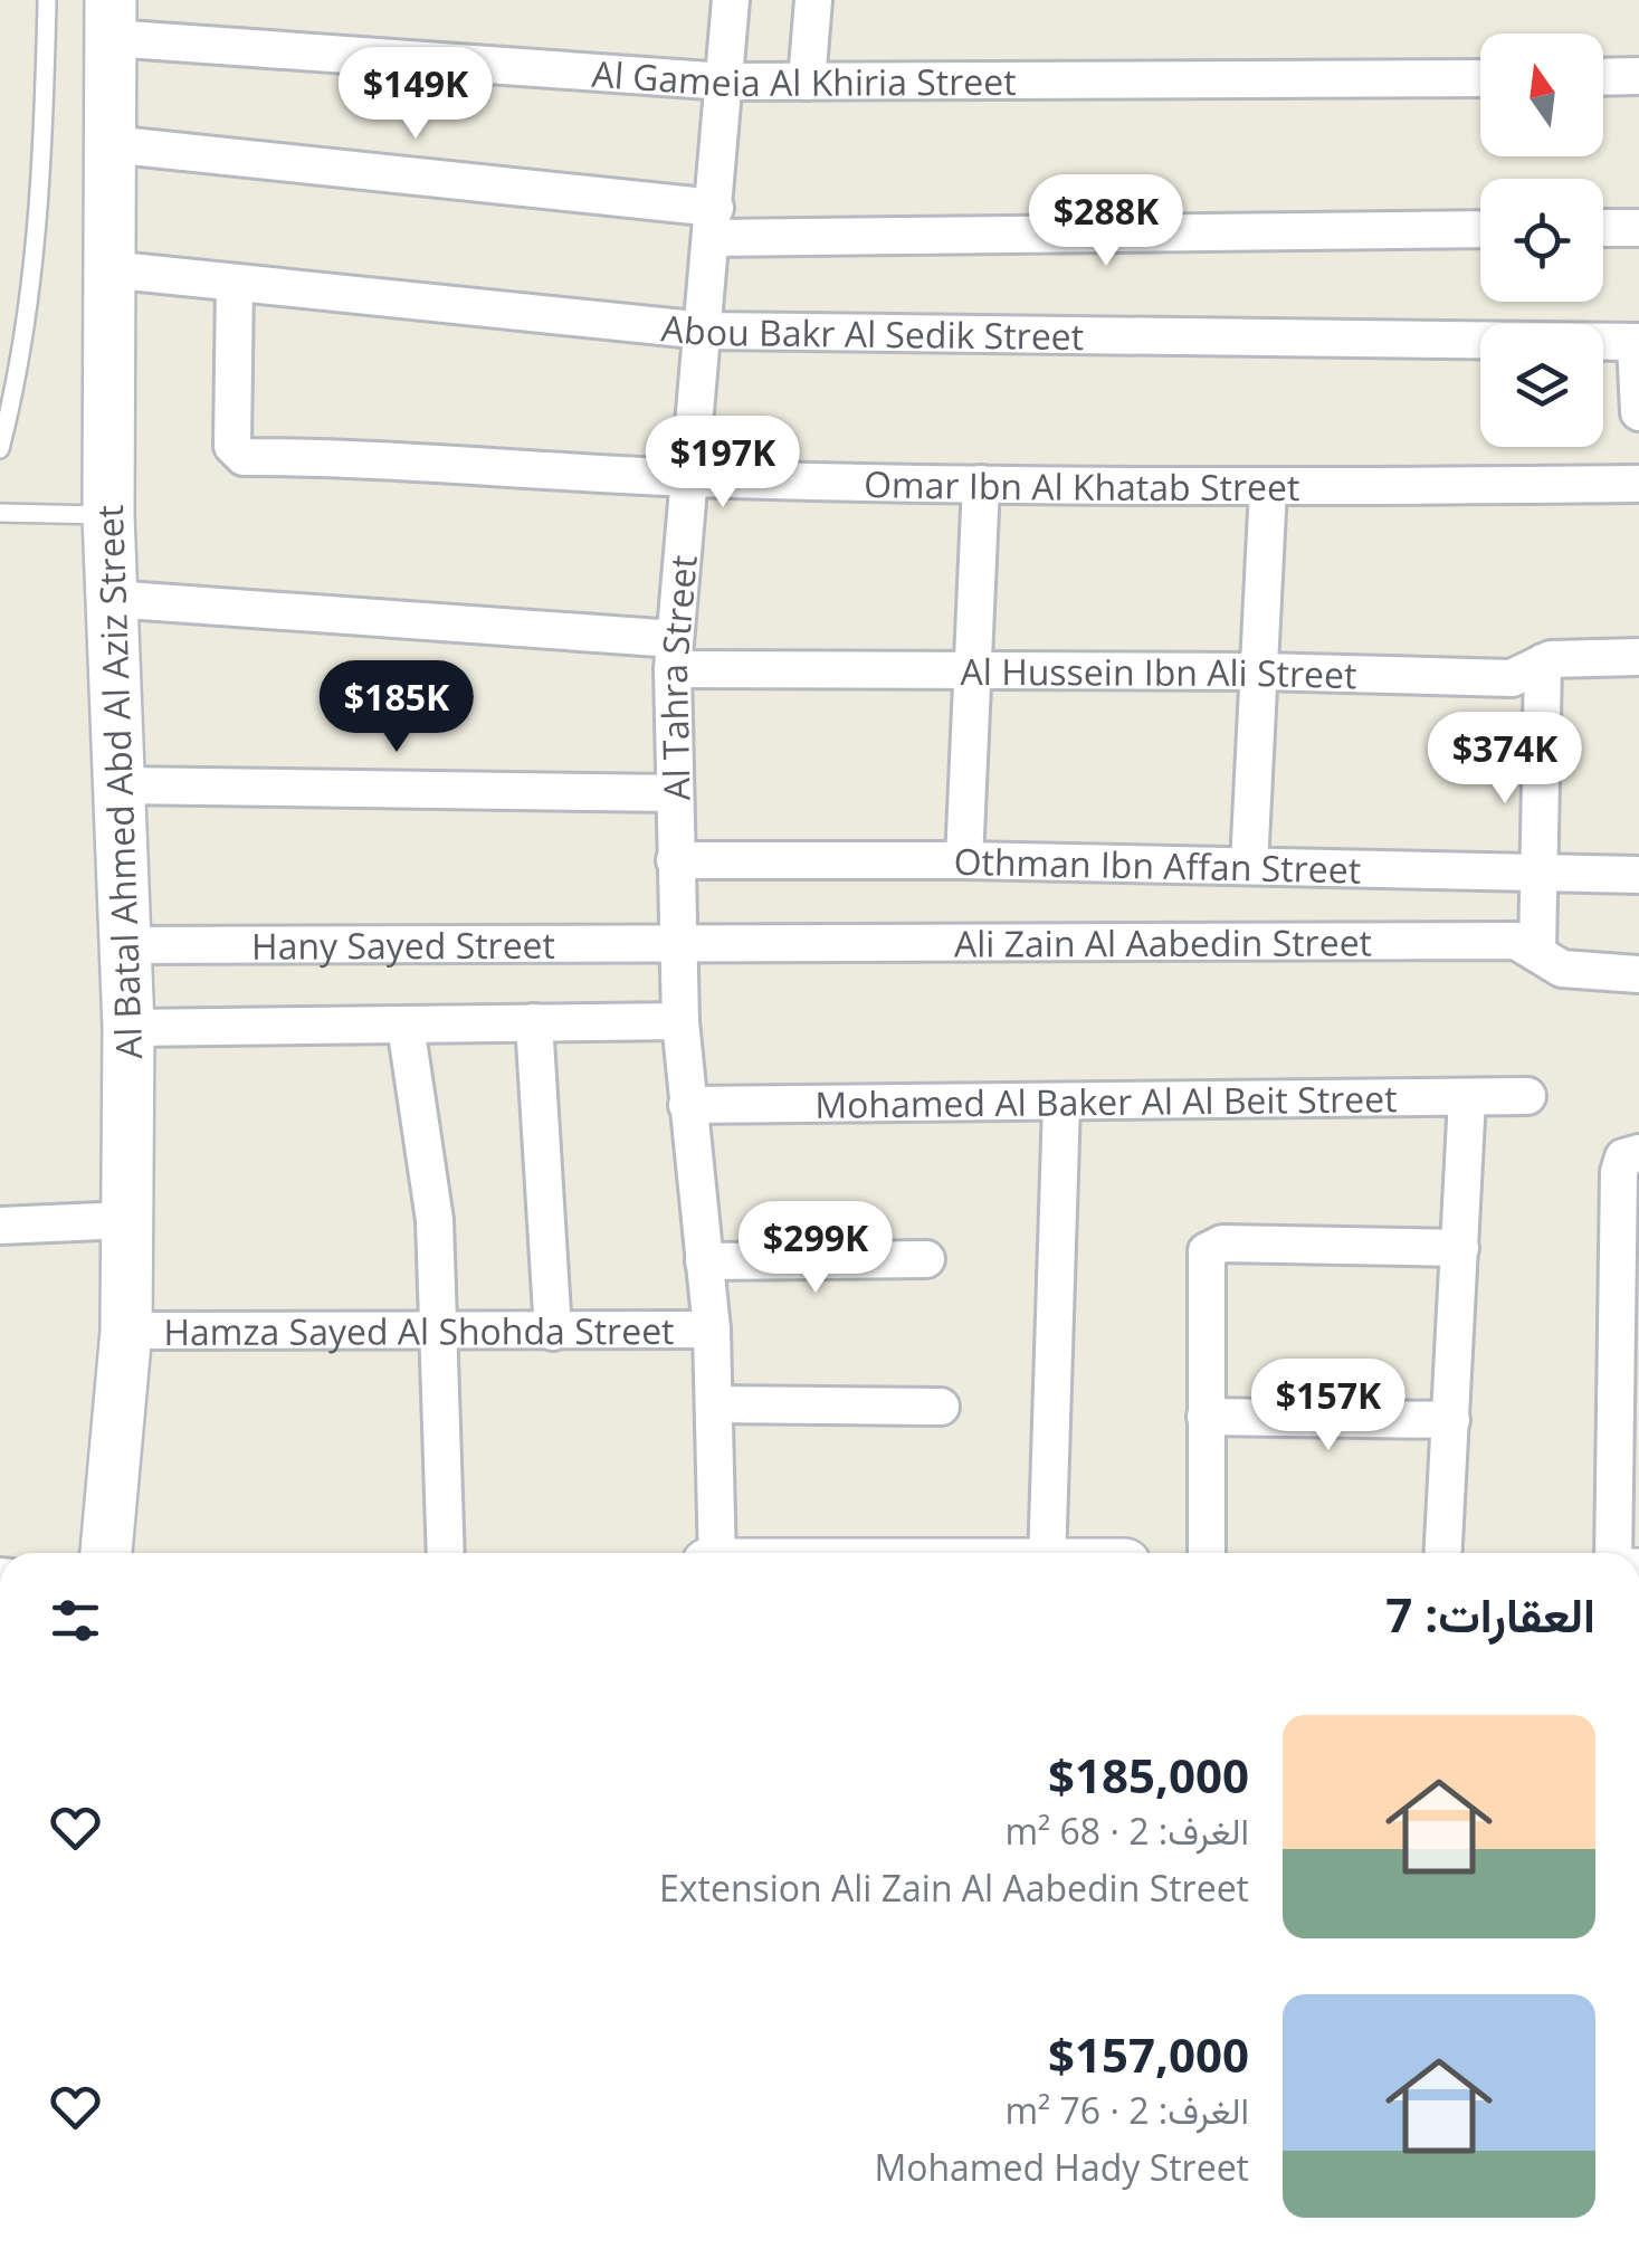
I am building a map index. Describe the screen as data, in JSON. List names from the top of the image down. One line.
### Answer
{"streets":{"main road":["Al Batal Ahmed Abd Al Aziz Street"],"street":["Al Gameia Al Khiria Street","Abou Bakr Al Sedik Street","Omar Ibn Al Khatab Street","Al Hussein Ibn Ali Street","Al Tahra Street","Othman Ibn Affan Street","Ali Zain Al Aabedin Street","Hany Sayed Street","Mohamed Al Baker Al Al Beit Street","Hamza Sayed Al Shohda Street"]},"crossings":[["Al Gameia Al Khiria Street","Al Tahra Street"],["Al Gameia Al Khiria Street","Al Batal Ahmed Abd Al Aziz Street"],["Abou Bakr Al Sedik Street","Omar Ibn Al Khatab Street"],["Abou Bakr Al Sedik Street","Al Tahra Street"],["Abou Bakr Al Sedik Street","Al Batal Ahmed Abd Al Aziz Street"],["Omar Ibn Al Khatab Street","Al Tahra Street"],["Al Hussein Ibn Ali Street","Al Tahra Street"],["Al Hussein Ibn Ali Street","Al Batal Ahmed Abd Al Aziz Street"],["Al Tahra Street","Othman Ibn Affan Street"],["Al Tahra Street","Ali Zain Al Aabedin Street"],["Al Tahra Street","Hany Sayed Street"],["Al Tahra Street","Mohamed Al Baker Al Al Beit Street"],["Al Tahra Street","Hamza Sayed Al Shohda Street"],["Al Batal Ahmed Abd Al Aziz Street","Hany Sayed Street"],["Al Batal Ahmed Abd Al Aziz Street","Hamza Sayed Al Shohda Street"],["Ali Zain Al Aabedin Street","Hany Sayed Street"]],"north":"top","page":{"price":["$149K","$288K","$197K","$185K","$374K","$299K","$157K"],"heading":"العقارات: 7","list":[{"name":"$185,000","note":"الغرف: 2 · 68 m² · Extension Ali Zain Al Aabedin Street"},{"name":"$157,000","note":"الغرف: 2 · 76 m² · Mohamed Hady Street"}]}}
